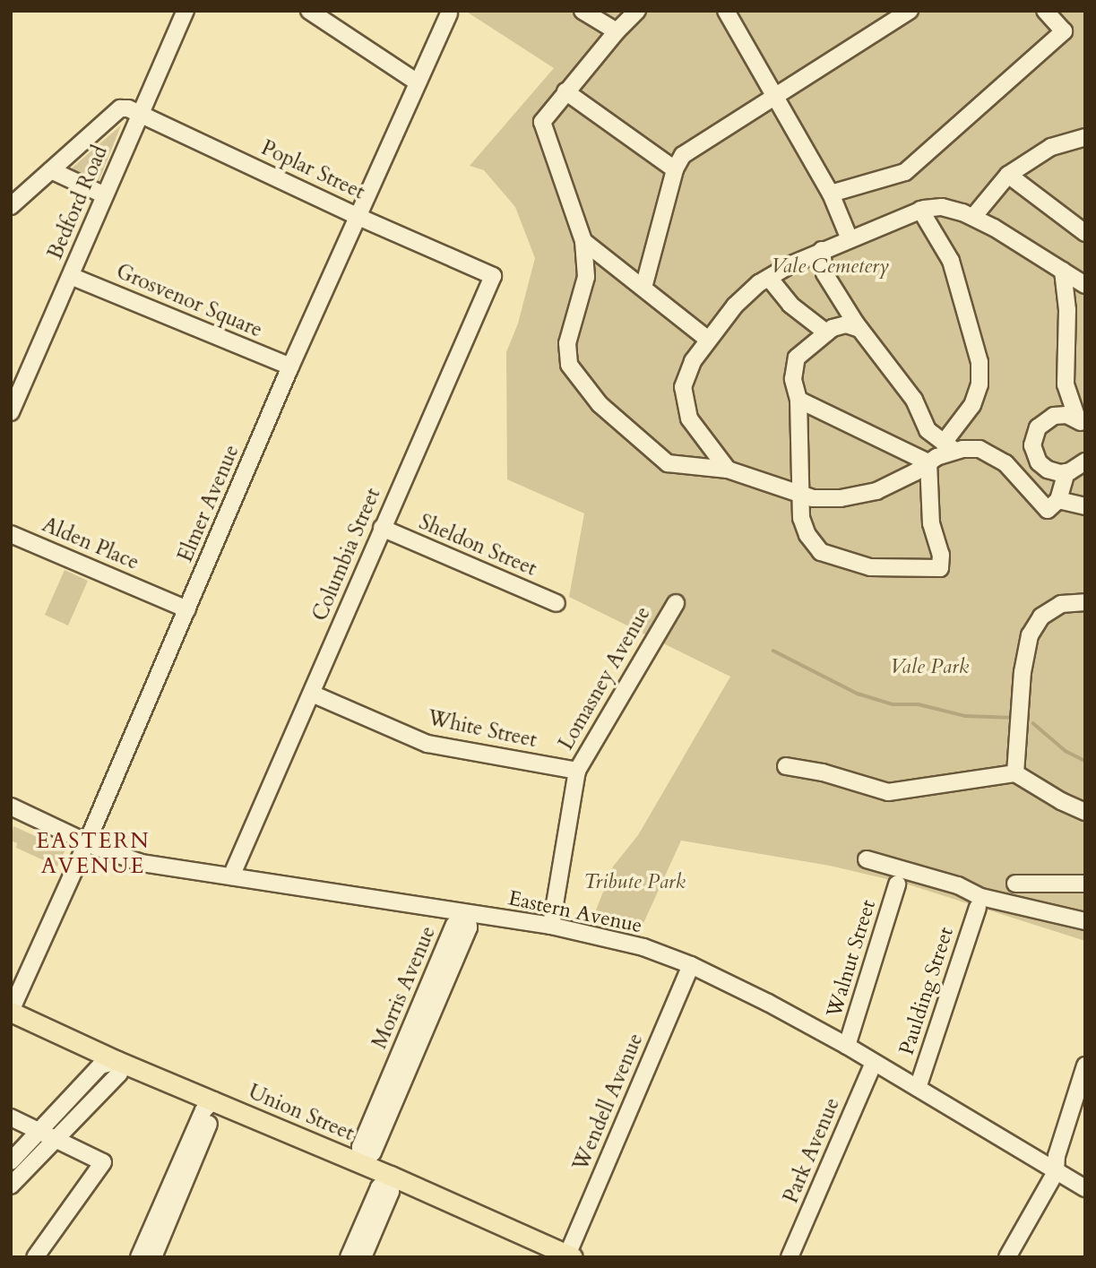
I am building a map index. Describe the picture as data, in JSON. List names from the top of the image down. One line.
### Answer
{"streets":{"main road":["Union Street"],"street":["Poplar Street","Bedford Road","Grosvenor Square","Elmer Avenue","Alden Place","Sheldon Street","Columbia Street","Lomasney Avenue","White Street","Eastern Avenue","Walnut Street","Morris Avenue","Paulding Street","Wendell Avenue","Park Avenue"]},"crossings":[["Poplar Street","Bedford Road"],["Poplar Street","Elmer Avenue"],["Poplar Street","Columbia Street"],["Bedford Road","Grosvenor Square"],["Grosvenor Square","Elmer Avenue"],["Elmer Avenue","Alden Place"],["Elmer Avenue","Eastern Avenue"],["Elmer Avenue","Union Street"],["Sheldon Street","Columbia Street"],["Columbia Street","White Street"],["Columbia Street","Eastern Avenue"],["Lomasney Avenue","White Street"],["Lomasney Avenue","Eastern Avenue"],["Eastern Avenue","Walnut Street"],["Eastern Avenue","Morris Avenue"],["Eastern Avenue","Paulding Street"],["Eastern Avenue","Wendell Avenue"],["Eastern Avenue","Park Avenue"],["Morris Avenue","Union Street"],["Wendell Avenue","Union Street"]],"districts":["EASTERN AVENUE"],"parks":["Vale Cemetery","Vale Park","Tribute Park"]}
